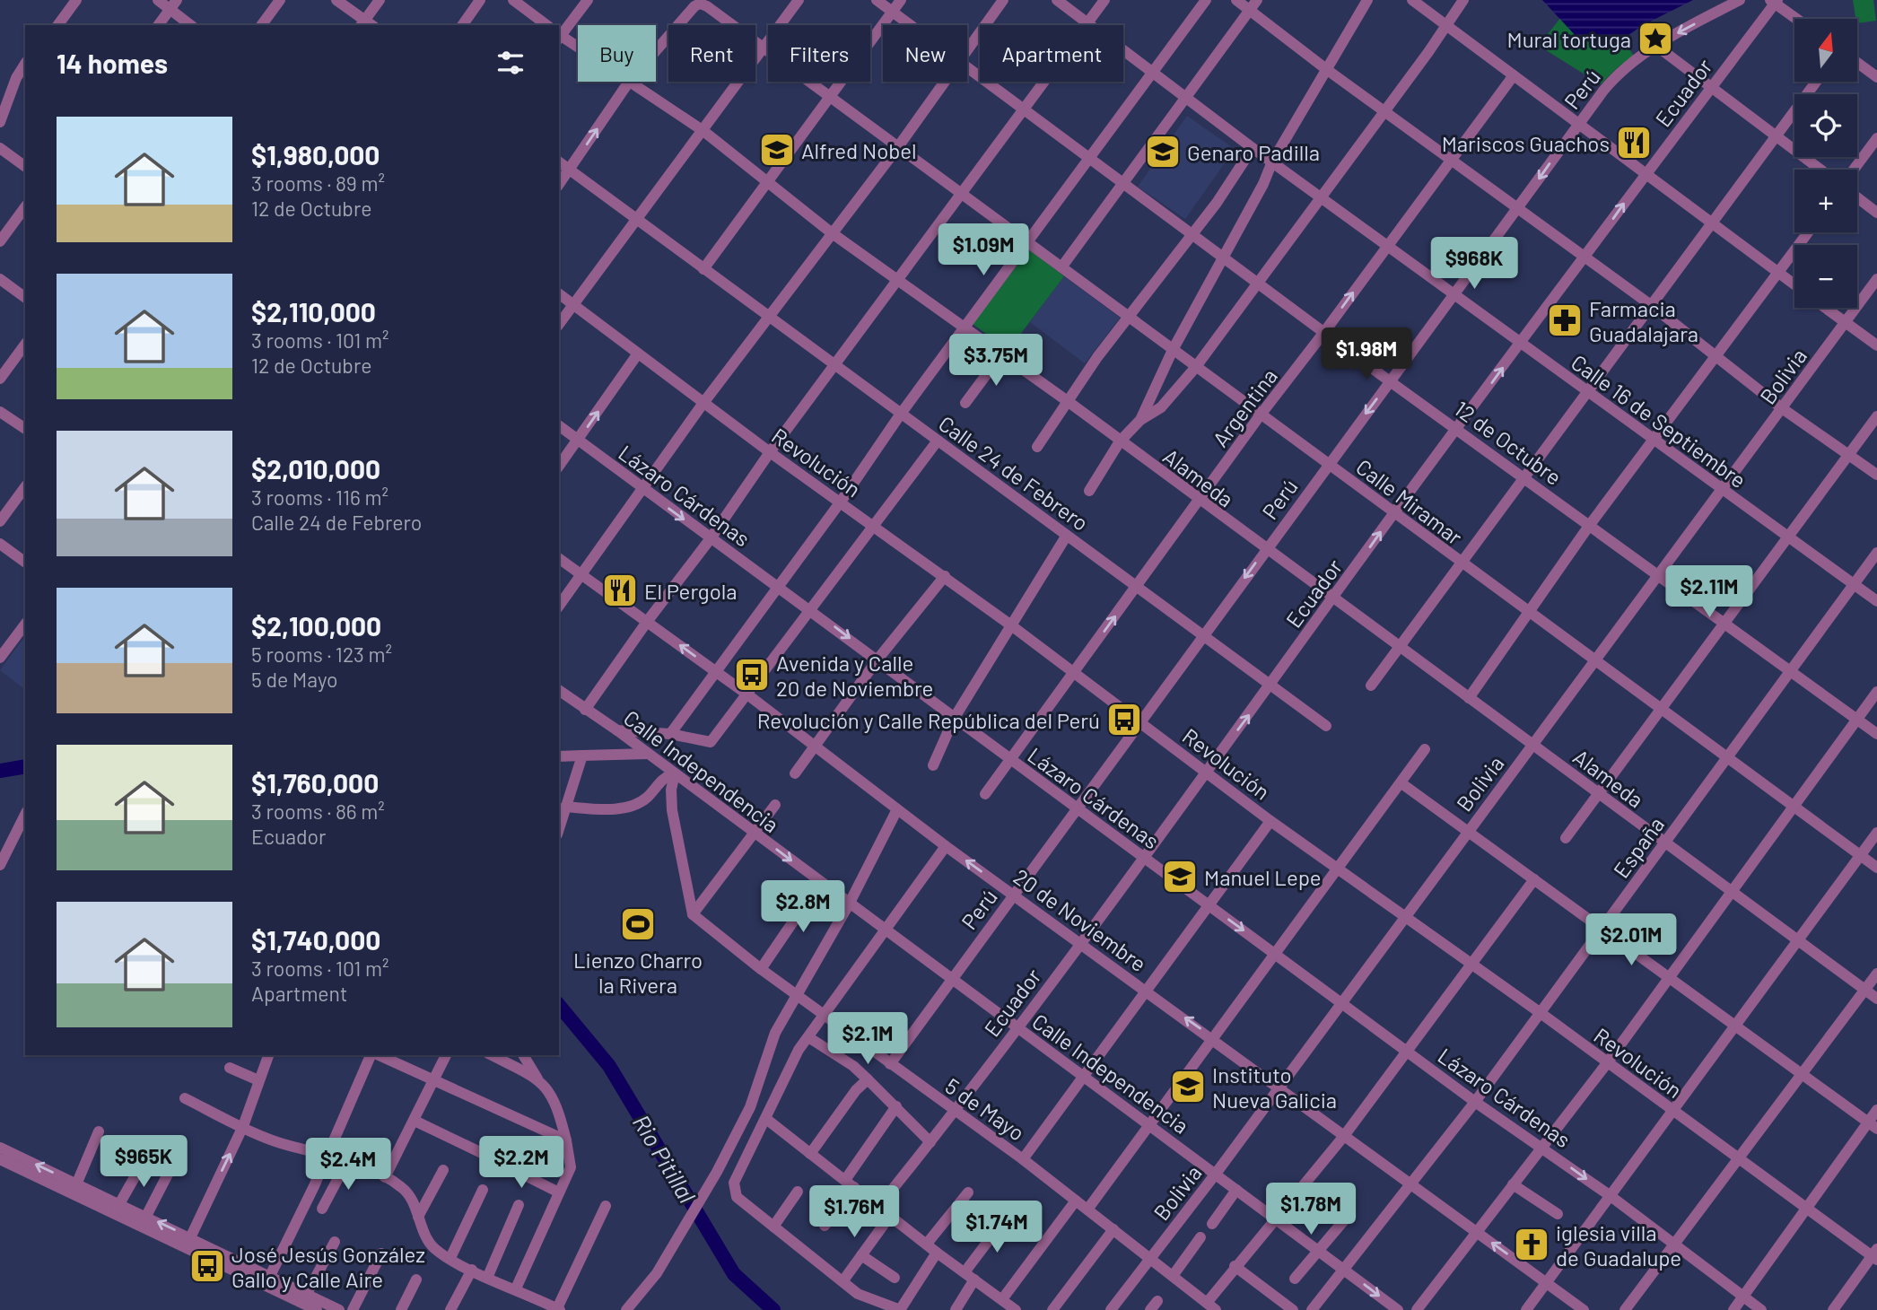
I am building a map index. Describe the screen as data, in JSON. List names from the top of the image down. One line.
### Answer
{"streets":{"street":["Perú","Ecuador","Bolivia","Argentina","Calle 16 de Septiembre","12 de Octubre","Revolución","Calle 24 de Febrero","Alameda","Lázaro Cárdenas","Calle Miramar","Calle Independencia","España","20 de Noviembre","5 de Mayo"]},"crossings":[["Perú","Calle 16 de Septiembre"],["Perú","12 de Octubre"],["Perú","Revolución"],["Perú","Calle 24 de Febrero"],["Perú","Alameda"],["Perú","Lázaro Cárdenas"],["Perú","Calle Miramar"],["Perú","Calle Independencia"],["Perú","20 de Noviembre"],["Perú","5 de Mayo"],["Ecuador","Calle 16 de Septiembre"],["Ecuador","12 de Octubre"],["Ecuador","Revolución"],["Ecuador","Calle 24 de Febrero"],["Ecuador","Alameda"],["Ecuador","Lázaro Cárdenas"],["Ecuador","Calle Miramar"],["Ecuador","Calle Independencia"],["Ecuador","20 de Noviembre"],["Ecuador","5 de Mayo"],["Bolivia","Calle 16 de Septiembre"],["Bolivia","12 de Octubre"],["Bolivia","Revolución"],["Bolivia","Alameda"],["Bolivia","Lázaro Cárdenas"],["Bolivia","Calle Miramar"],["Bolivia","Calle Independencia"],["Bolivia","20 de Noviembre"],["Bolivia","5 de Mayo"],["Argentina","Calle 16 de Septiembre"],["Argentina","12 de Octubre"],["Argentina","Revolución"],["Argentina","Calle 24 de Febrero"],["Argentina","Alameda"],["Argentina","Lázaro Cárdenas"],["Argentina","Calle Miramar"],["Calle 16 de Septiembre","España"],["12 de Octubre","España"],["Revolución","España"],["Alameda","España"],["Lázaro Cárdenas","España"],["Calle Miramar","España"],["Calle Independencia","España"],["España","20 de Noviembre"]],"water":["Rio Pitillal"],"places":{"place":["Mural tortuga"],"restaurant":["Mariscos Guachos","El Pergola"],"school or university":["Alfred Nobel","Genaro Padilla","Manuel Lepe","Instituto Nueva Galicia"],"pharmacy":["Farmacia Guadalajara"],"bus stop":["Avenida y Calle 20 de Noviembre","Revolución y Calle República del Perú","José Jesús González Gallo y Calle Aire"],"sports":["Lienzo Charro la Rivera"],"church":["iglesia villa de Guadalupe"]},"north":"top","page":{"map_buttons":["+","−"],"chip":["Buy","Rent","Filters","New","Apartment"],"heading":"14 homes","list":[{"name":"$1,980,000","note":"3 rooms · 89 m² · 12 de Octubre"},{"name":"$2,110,000","note":"3 rooms · 101 m² · 12 de Octubre"},{"name":"$2,010,000","note":"3 rooms · 116 m² · Calle 24 de Febrero"},{"name":"$2,100,000","note":"5 rooms · 123 m² · 5 de Mayo"},{"name":"$1,760,000","note":"3 rooms · 86 m² · Ecuador"},{"name":"$1,740,000","note":"3 rooms · 101 m² · Apartment"}],"price":["$1.09M","$968K","$1.98M","$3.75M","$2.11M","$2.8M","$2.01M","$2.1M","$965K","$2.2M","$2.4M","$1.78M","$1.76M","$1.74M"]}}
